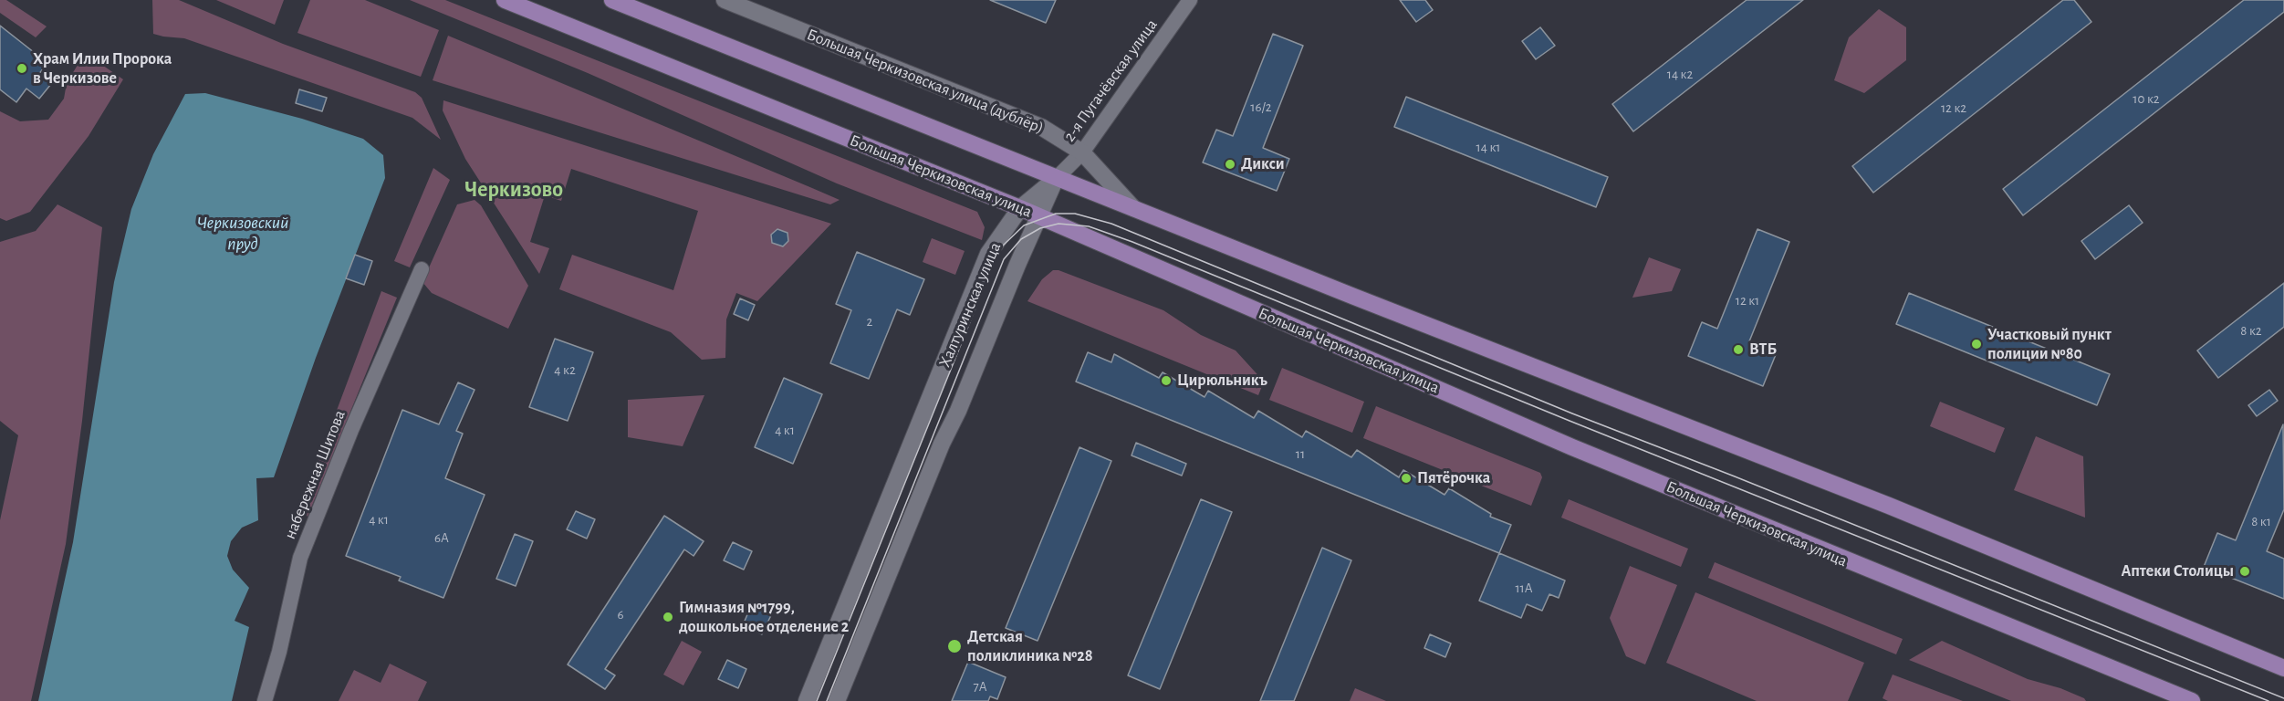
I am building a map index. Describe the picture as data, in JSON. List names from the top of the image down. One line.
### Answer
{"streets":{"main road":["Большая Черкизовская улица"],"street":["2-я Пугачёвская улица","Большая Черкизовская улица (дублёр)","Халтуринская улица","набережная Шитова"]},"crossings":[["2-я Пугачёвская улица","Большая Черкизовская улица (дублёр)"],["2-я Пугачёвская улица","Халтуринская улица"],["Большая Черкизовская улица","Халтуринская улица"]],"districts":["Черкизово"],"water":["Черкизовский пруд"],"places":["Храм Илии Пророка в Черкизове","Дикси","Участковый пункт полиции №80","ВТБ","Цирюльникъ","Пятёрочка","Аптеки Столицы","Гимназия №1799, дошкольное отделение 2","Детская поликлиника №28"],"house_numbers":["14 к2","10 к2","16/2","12 к2","14 к1","12 к1","2","8 к2","4 к2","4 к1","11","4 к1","8 к1","6А","11А","6","7А"]}
